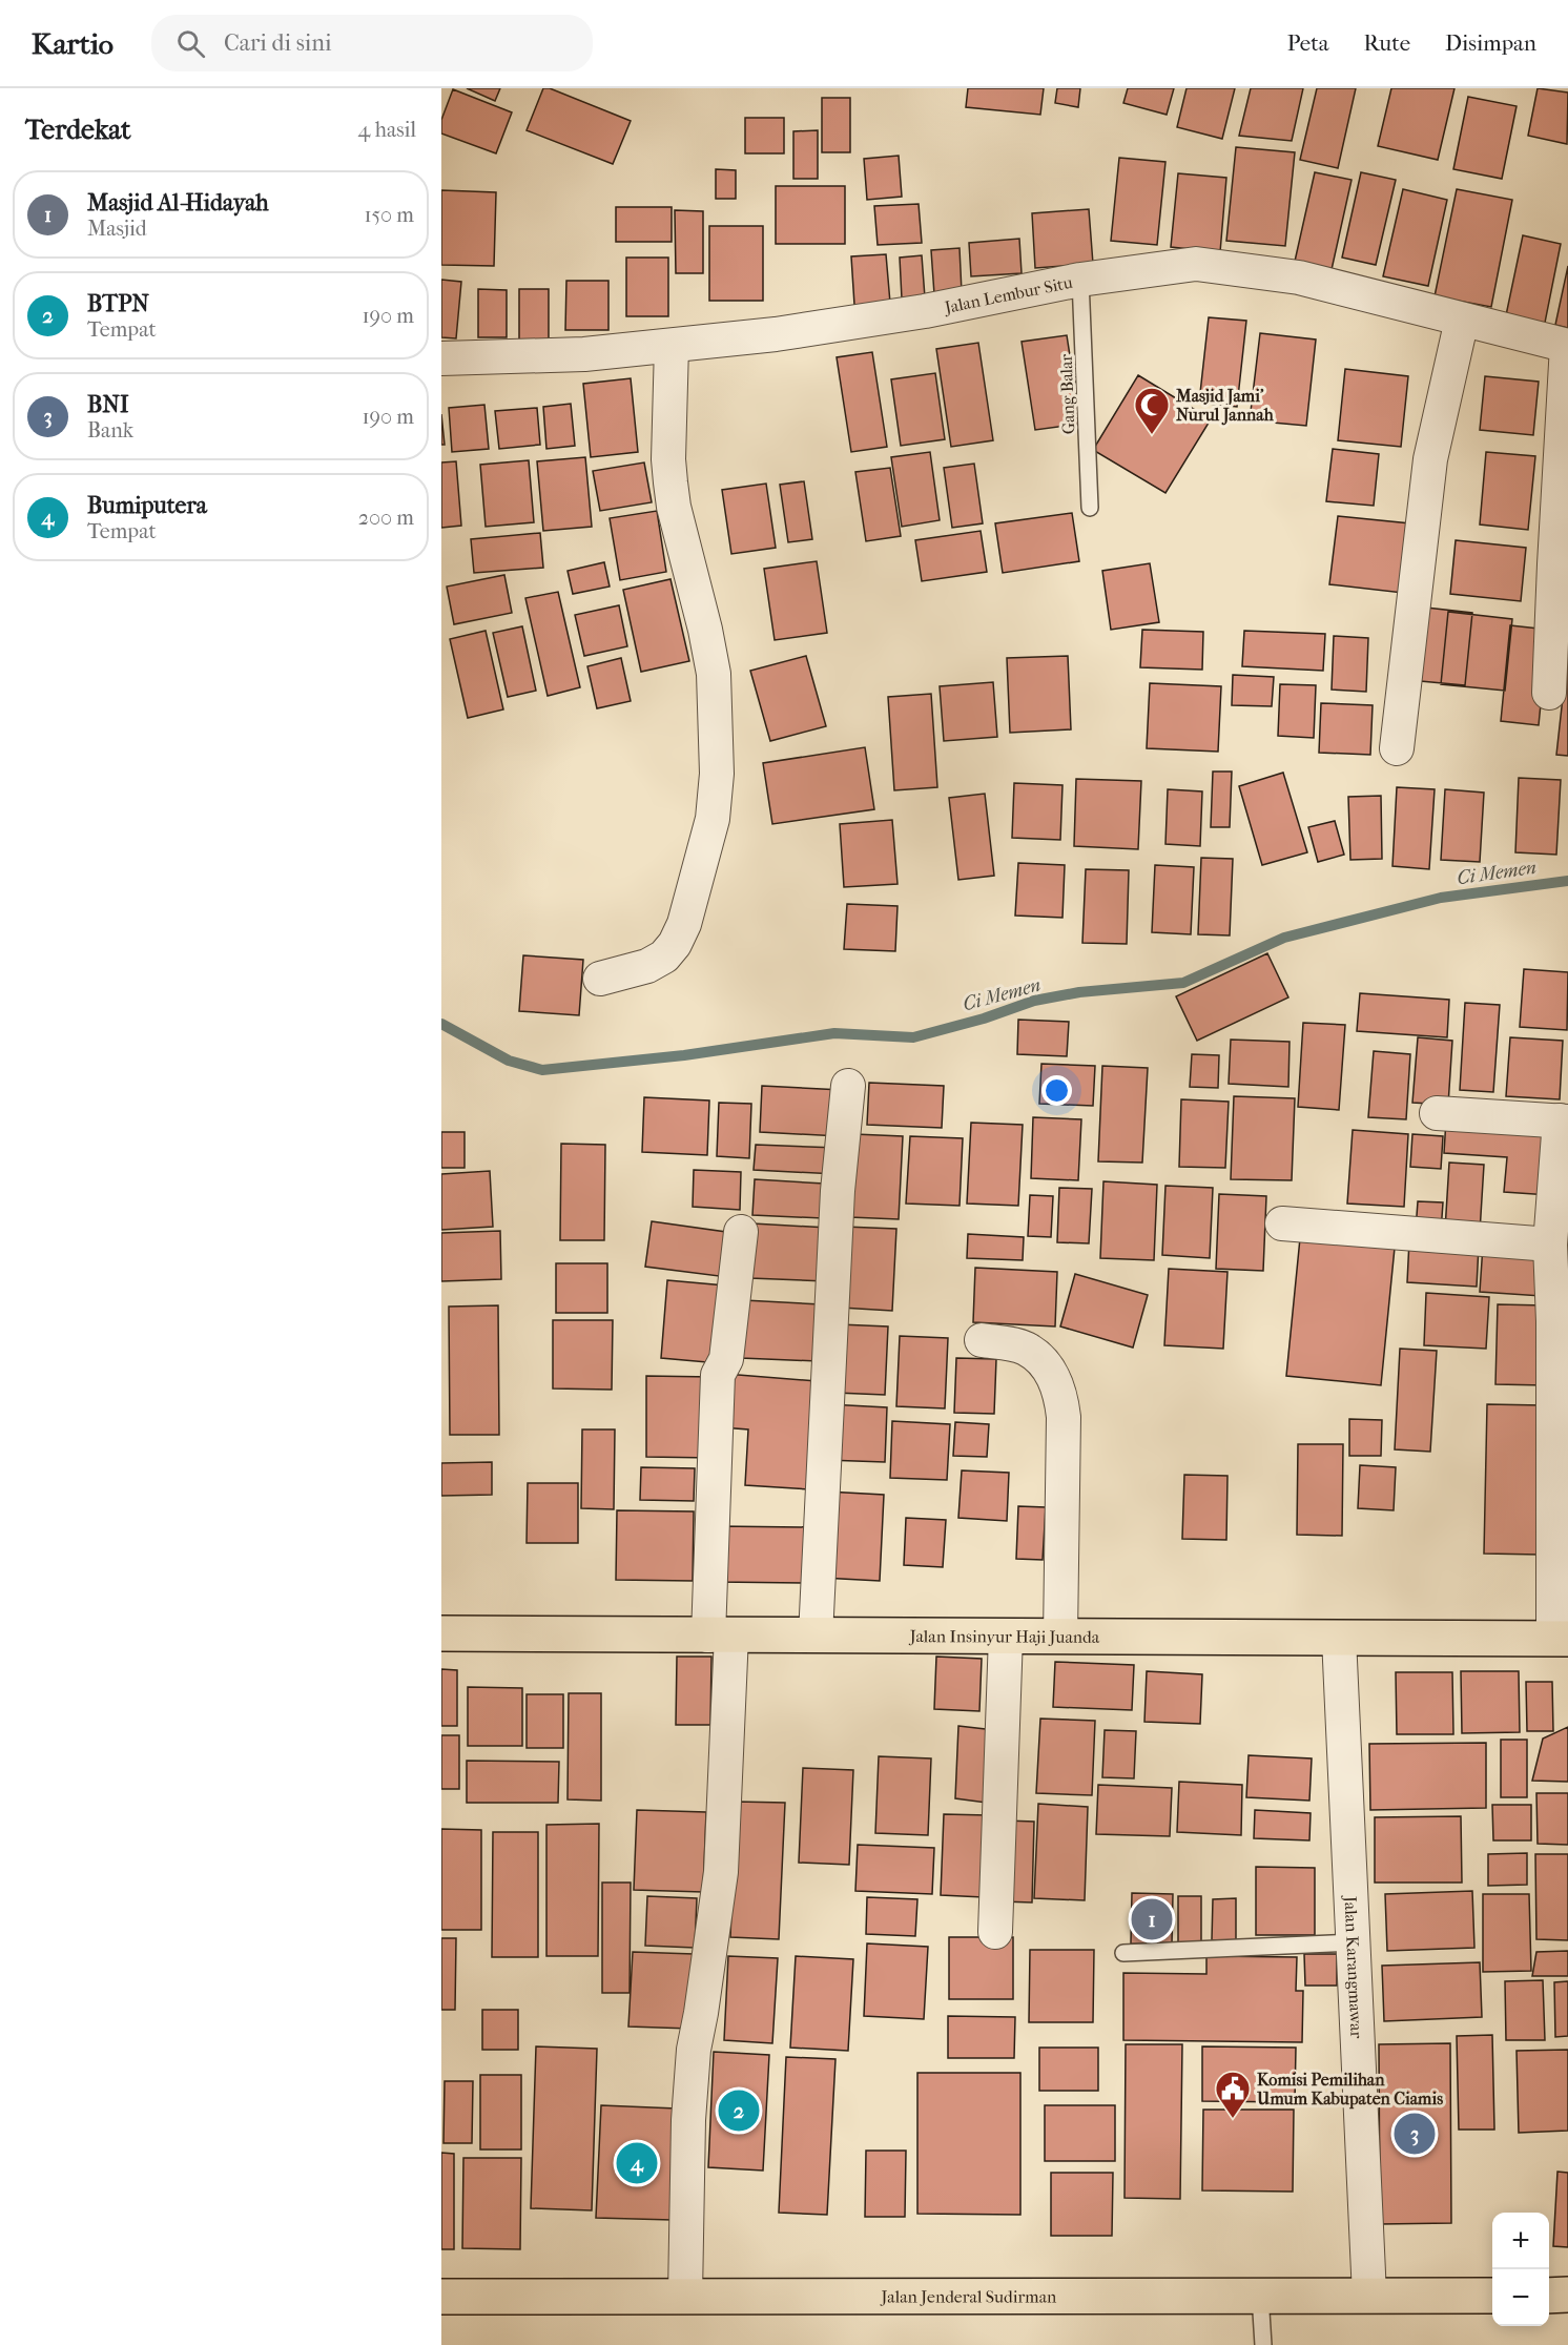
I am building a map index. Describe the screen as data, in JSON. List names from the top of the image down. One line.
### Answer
{"streets":{"highway":["Jalan Insinyur Haji Juanda","Jalan Jenderal Sudirman"],"street":["Jalan Lembur Situ","Jalan Karangmawar"],"lane":["Gang Balar"]},"crossings":[["Jalan Lembur Situ","Gang Balar"],["Jalan Insinyur Haji Juanda","Jalan Karangmawar"],["Jalan Karangmawar","Jalan Jenderal Sudirman"]],"water":["Ci Memen"],"places":{"mosque":["Masjid Jami' Nurul Jannah"],"public building":["Komisi Pemilihan Umum Kabupaten Ciamis"]},"page":{"header":"Kartio","search":"Cari di sini","nav":["Peta","Rute","Disimpan"],"heading":["Terdekat","4 hasil"],"list":[{"mark":"1","name":"Masjid Al-Hidayah","note":"Masjid","value":"150 m"},{"mark":"2","name":"BTPN","note":"Tempat","value":"190 m"},{"mark":"3","name":"BNI","note":"Bank","value":"190 m"},{"mark":"4","name":"Bumiputera","note":"Tempat","value":"200 m"}],"pins":["1","2","3","4"],"map_buttons":["+","−"]}}
